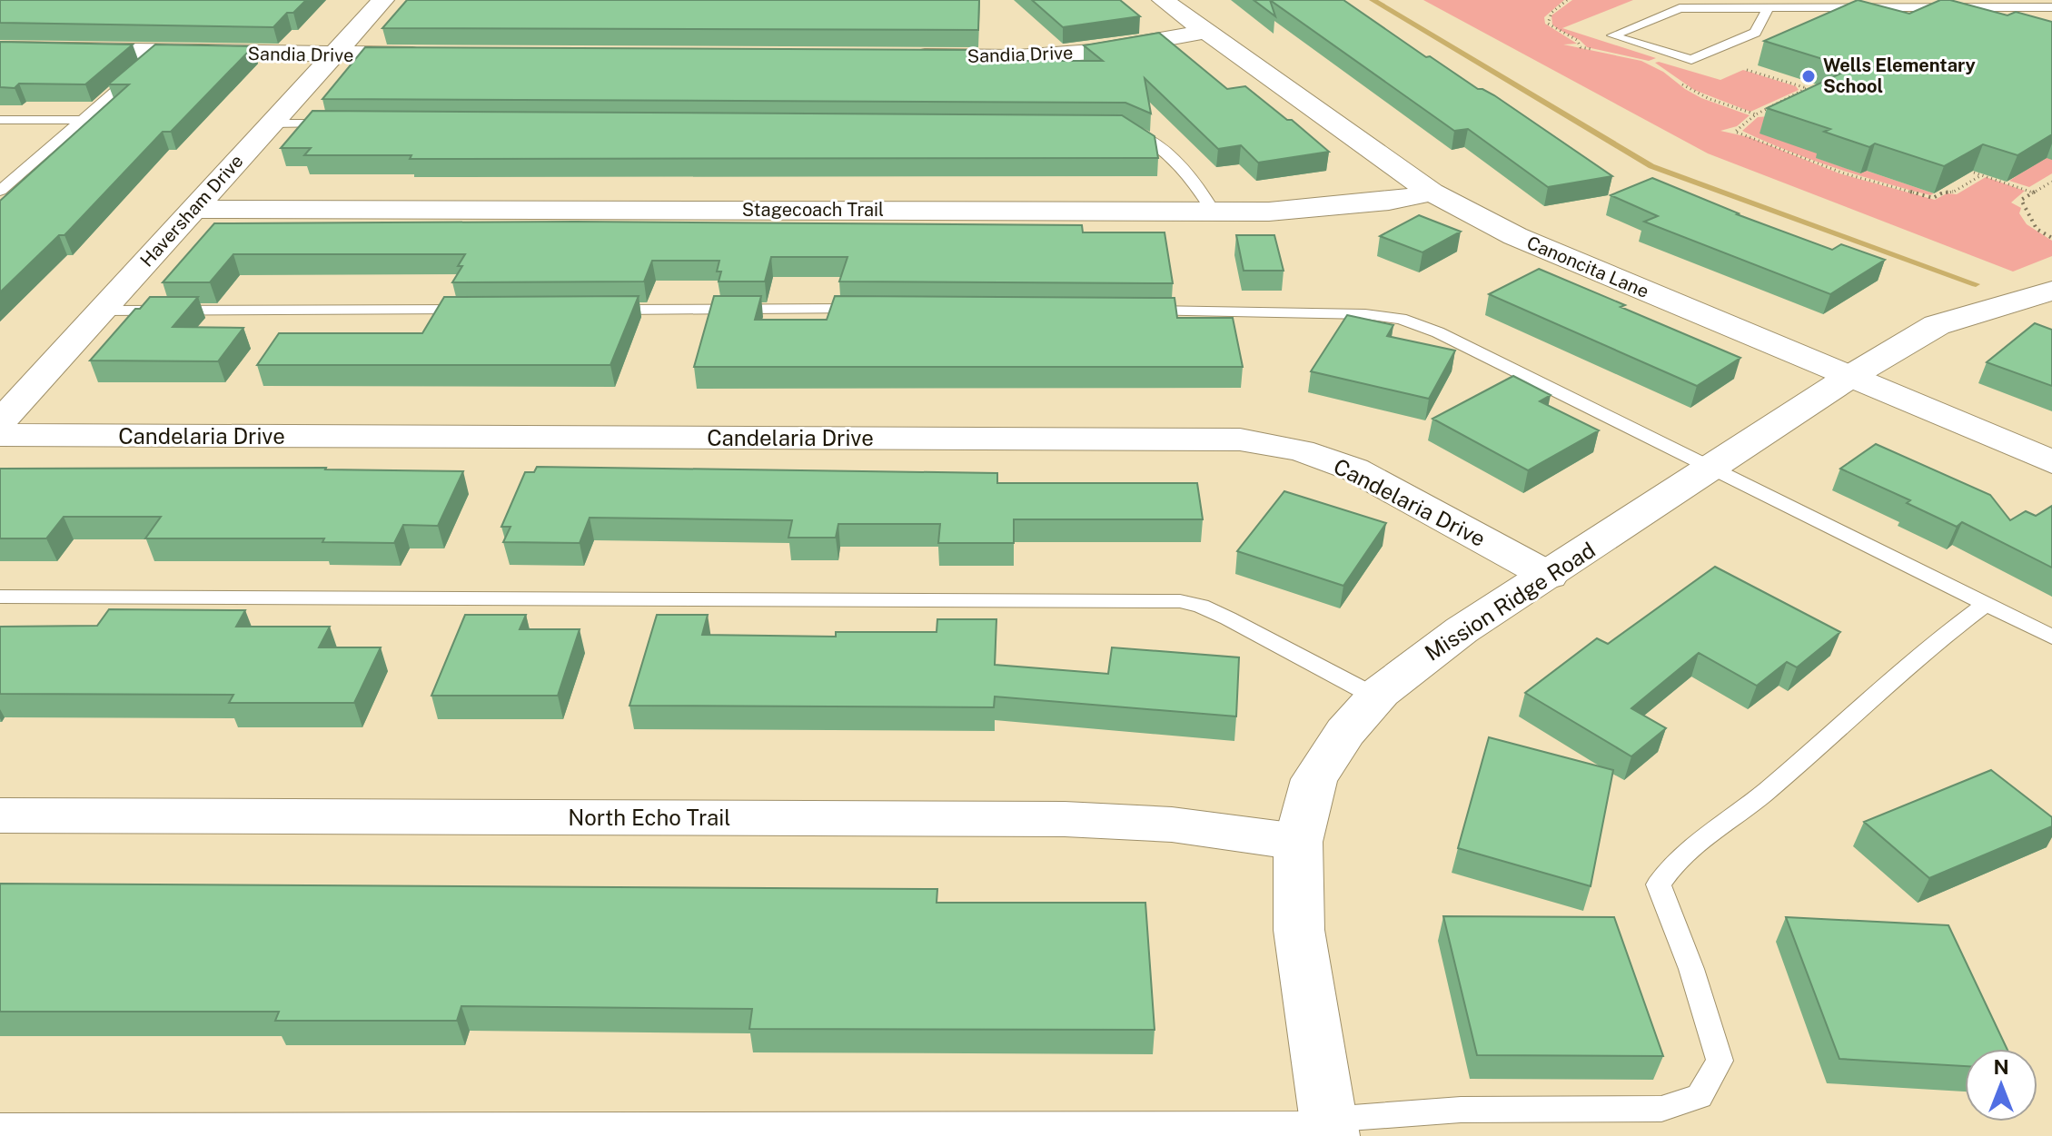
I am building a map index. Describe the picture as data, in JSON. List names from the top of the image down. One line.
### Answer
{"streets":{"street":["Sandia Drive","Stagecoach Trail","Haversham Drive","Canoncita Lane","Candelaria Drive","Mission Ridge Road","North Echo Trail"]},"crossings":[["Sandia Drive","Haversham Drive"],["Sandia Drive","Canoncita Lane"],["Stagecoach Trail","Haversham Drive"],["Stagecoach Trail","Canoncita Lane"],["Canoncita Lane","Mission Ridge Road"],["Candelaria Drive","Mission Ridge Road"],["Mission Ridge Road","North Echo Trail"]],"places":["Wells Elementary School"],"north":"top"}
